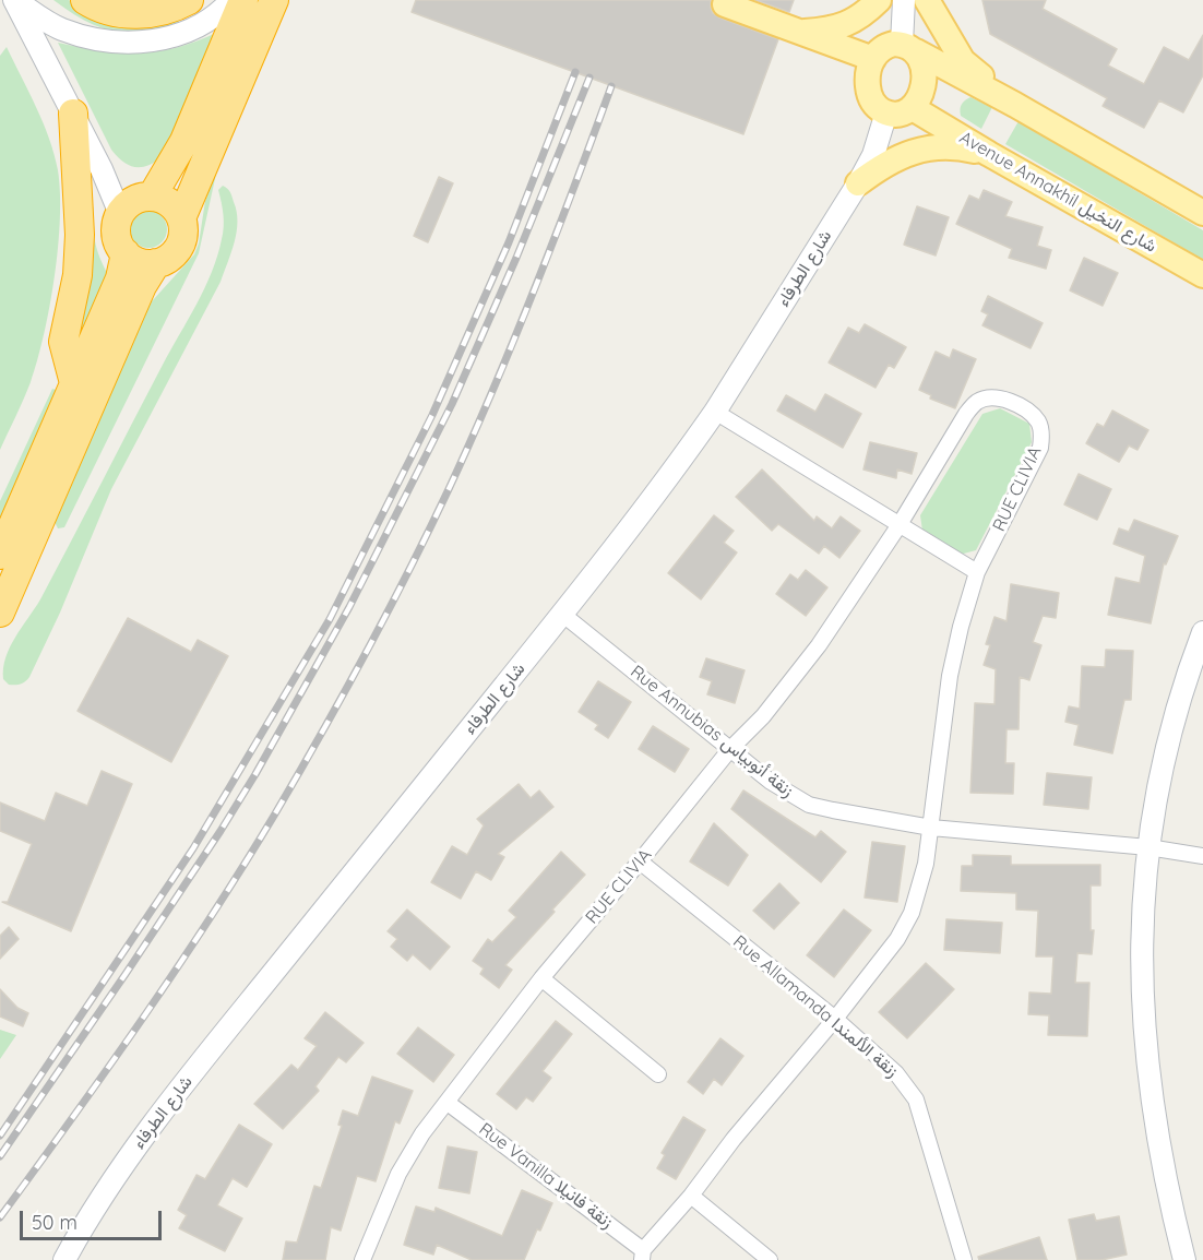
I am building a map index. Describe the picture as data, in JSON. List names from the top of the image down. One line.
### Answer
{"streets":{"main road":["Avenue Annakhil شارع النخيل"],"street":["شارع الطرفاء","RUE CLIVIA","Rue Annubias زنقة أنوبياس","Rue Allamanda زنقة الألمندا","Rue Vanilla زنقة فانيلا"]},"crossings":[["Avenue Annakhil شارع النخيل","شارع الطرفاء"],["شارع الطرفاء","Rue Annubias زنقة أنوبياس"],["RUE CLIVIA","Rue Annubias زنقة أنوبياس"],["RUE CLIVIA","Rue Allamanda زنقة الألمندا"],["RUE CLIVIA","Rue Vanilla زنقة فانيلا"]],"scale_bar":"50 m"}
